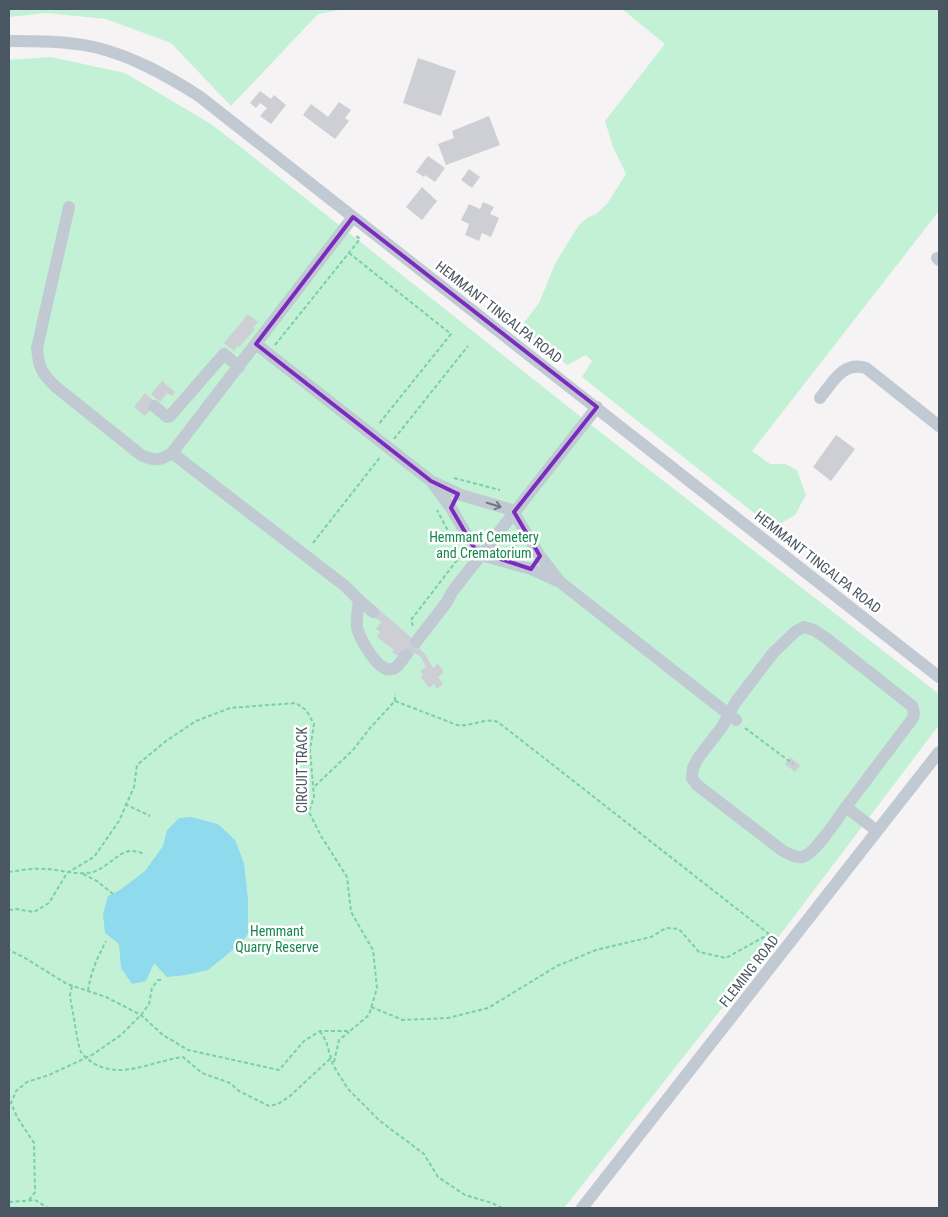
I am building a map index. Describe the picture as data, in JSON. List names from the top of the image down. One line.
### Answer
{"streets":{"street":["HEMMANT TINGALPA ROAD","FLEMING ROAD"],"path":["CIRCUIT TRACK"]},"parks":["Hemmant Cemetery and Crematorium","Hemmant Quarry Reserve"]}
